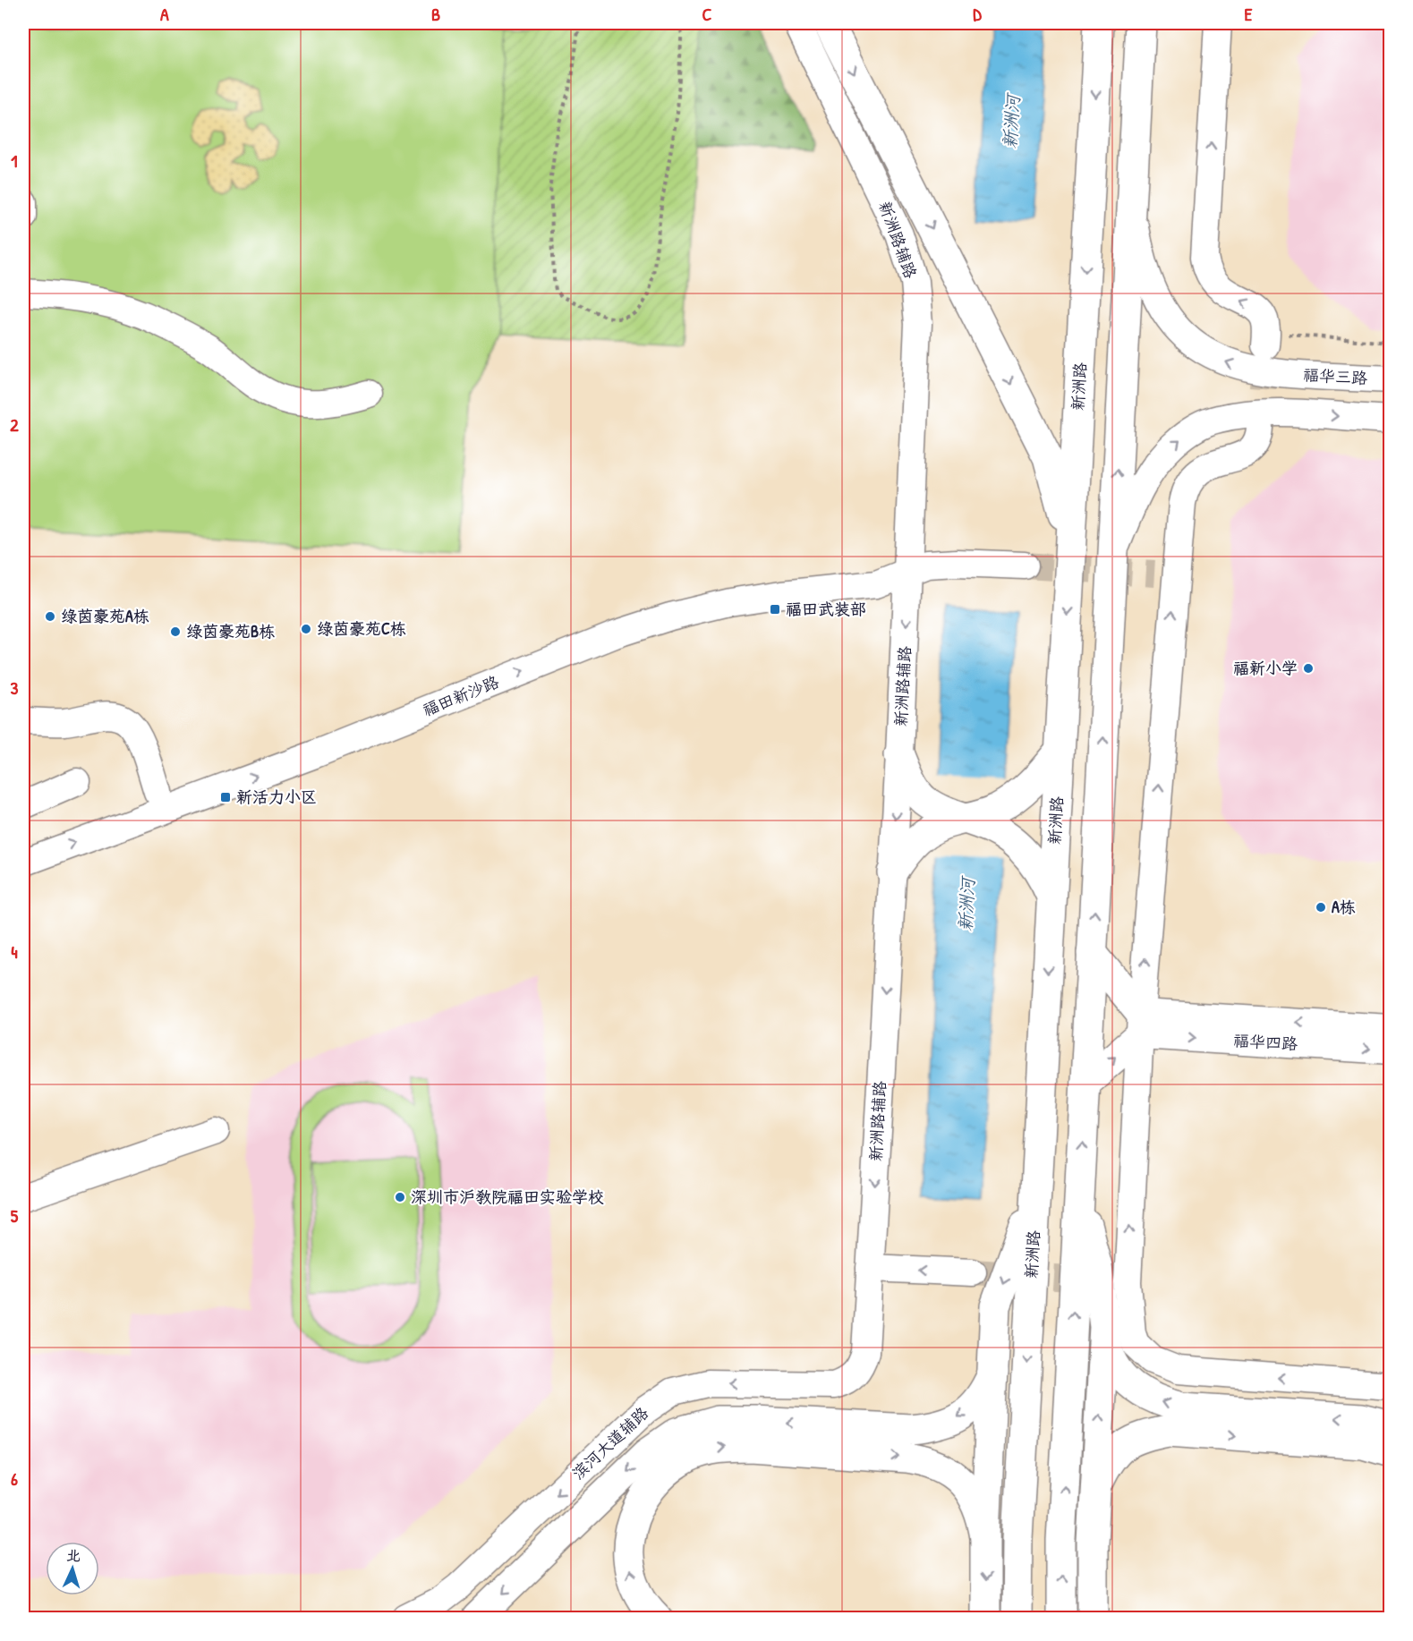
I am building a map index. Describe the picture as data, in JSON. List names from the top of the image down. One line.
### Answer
{"streets":{"main road":["新洲路"],"street":["新洲路辅路","福华三路","福田新沙路","福华四路","滨河大道辅路"]},"crossings":[["新洲路辅路","福田新沙路"],["新洲路辅路","滨河大道辅路"]],"one_way":["新洲路辅路","福华三路","滨河大道辅路"],"water":["新洲河"],"places":{"transit":["福田武装部","新活力小区"],"other":["绿茵豪苑A栋","绿茵豪苑C栋","绿茵豪苑B栋","福新小学","A栋","深圳市沪教院福田实验学校"]},"north":"top","grid":{"columns":["A","B","C","D","E"],"rows":["1","2","3","4","5","6"]}}
